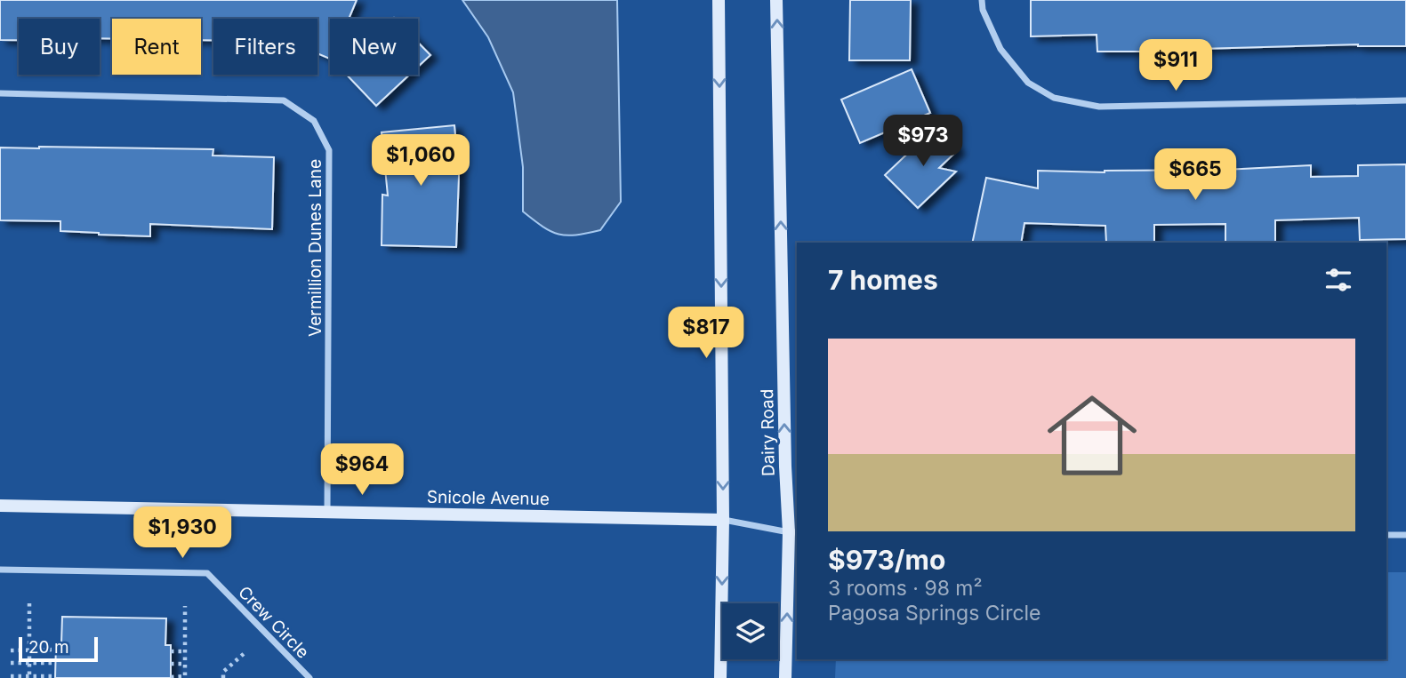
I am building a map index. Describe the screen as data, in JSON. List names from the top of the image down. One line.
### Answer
{"streets":{"street":["Vermillion Dunes Lane","Dairy Road","Snicole Avenue","Crew Circle"]},"crossings":[["Vermillion Dunes Lane","Snicole Avenue"],["Dairy Road","Snicole Avenue"]],"scale_bar":"20 m","page":{"chip":["Buy","Rent","Filters","New"],"price":["$911","$973","$1,060","$665","$817","$964","$1,930"],"heading":"7 homes","list":[{"name":"$973/mo","note":"3 rooms · 98 m² · Pagosa Springs Circle"}],"scale":"20 m"}}
